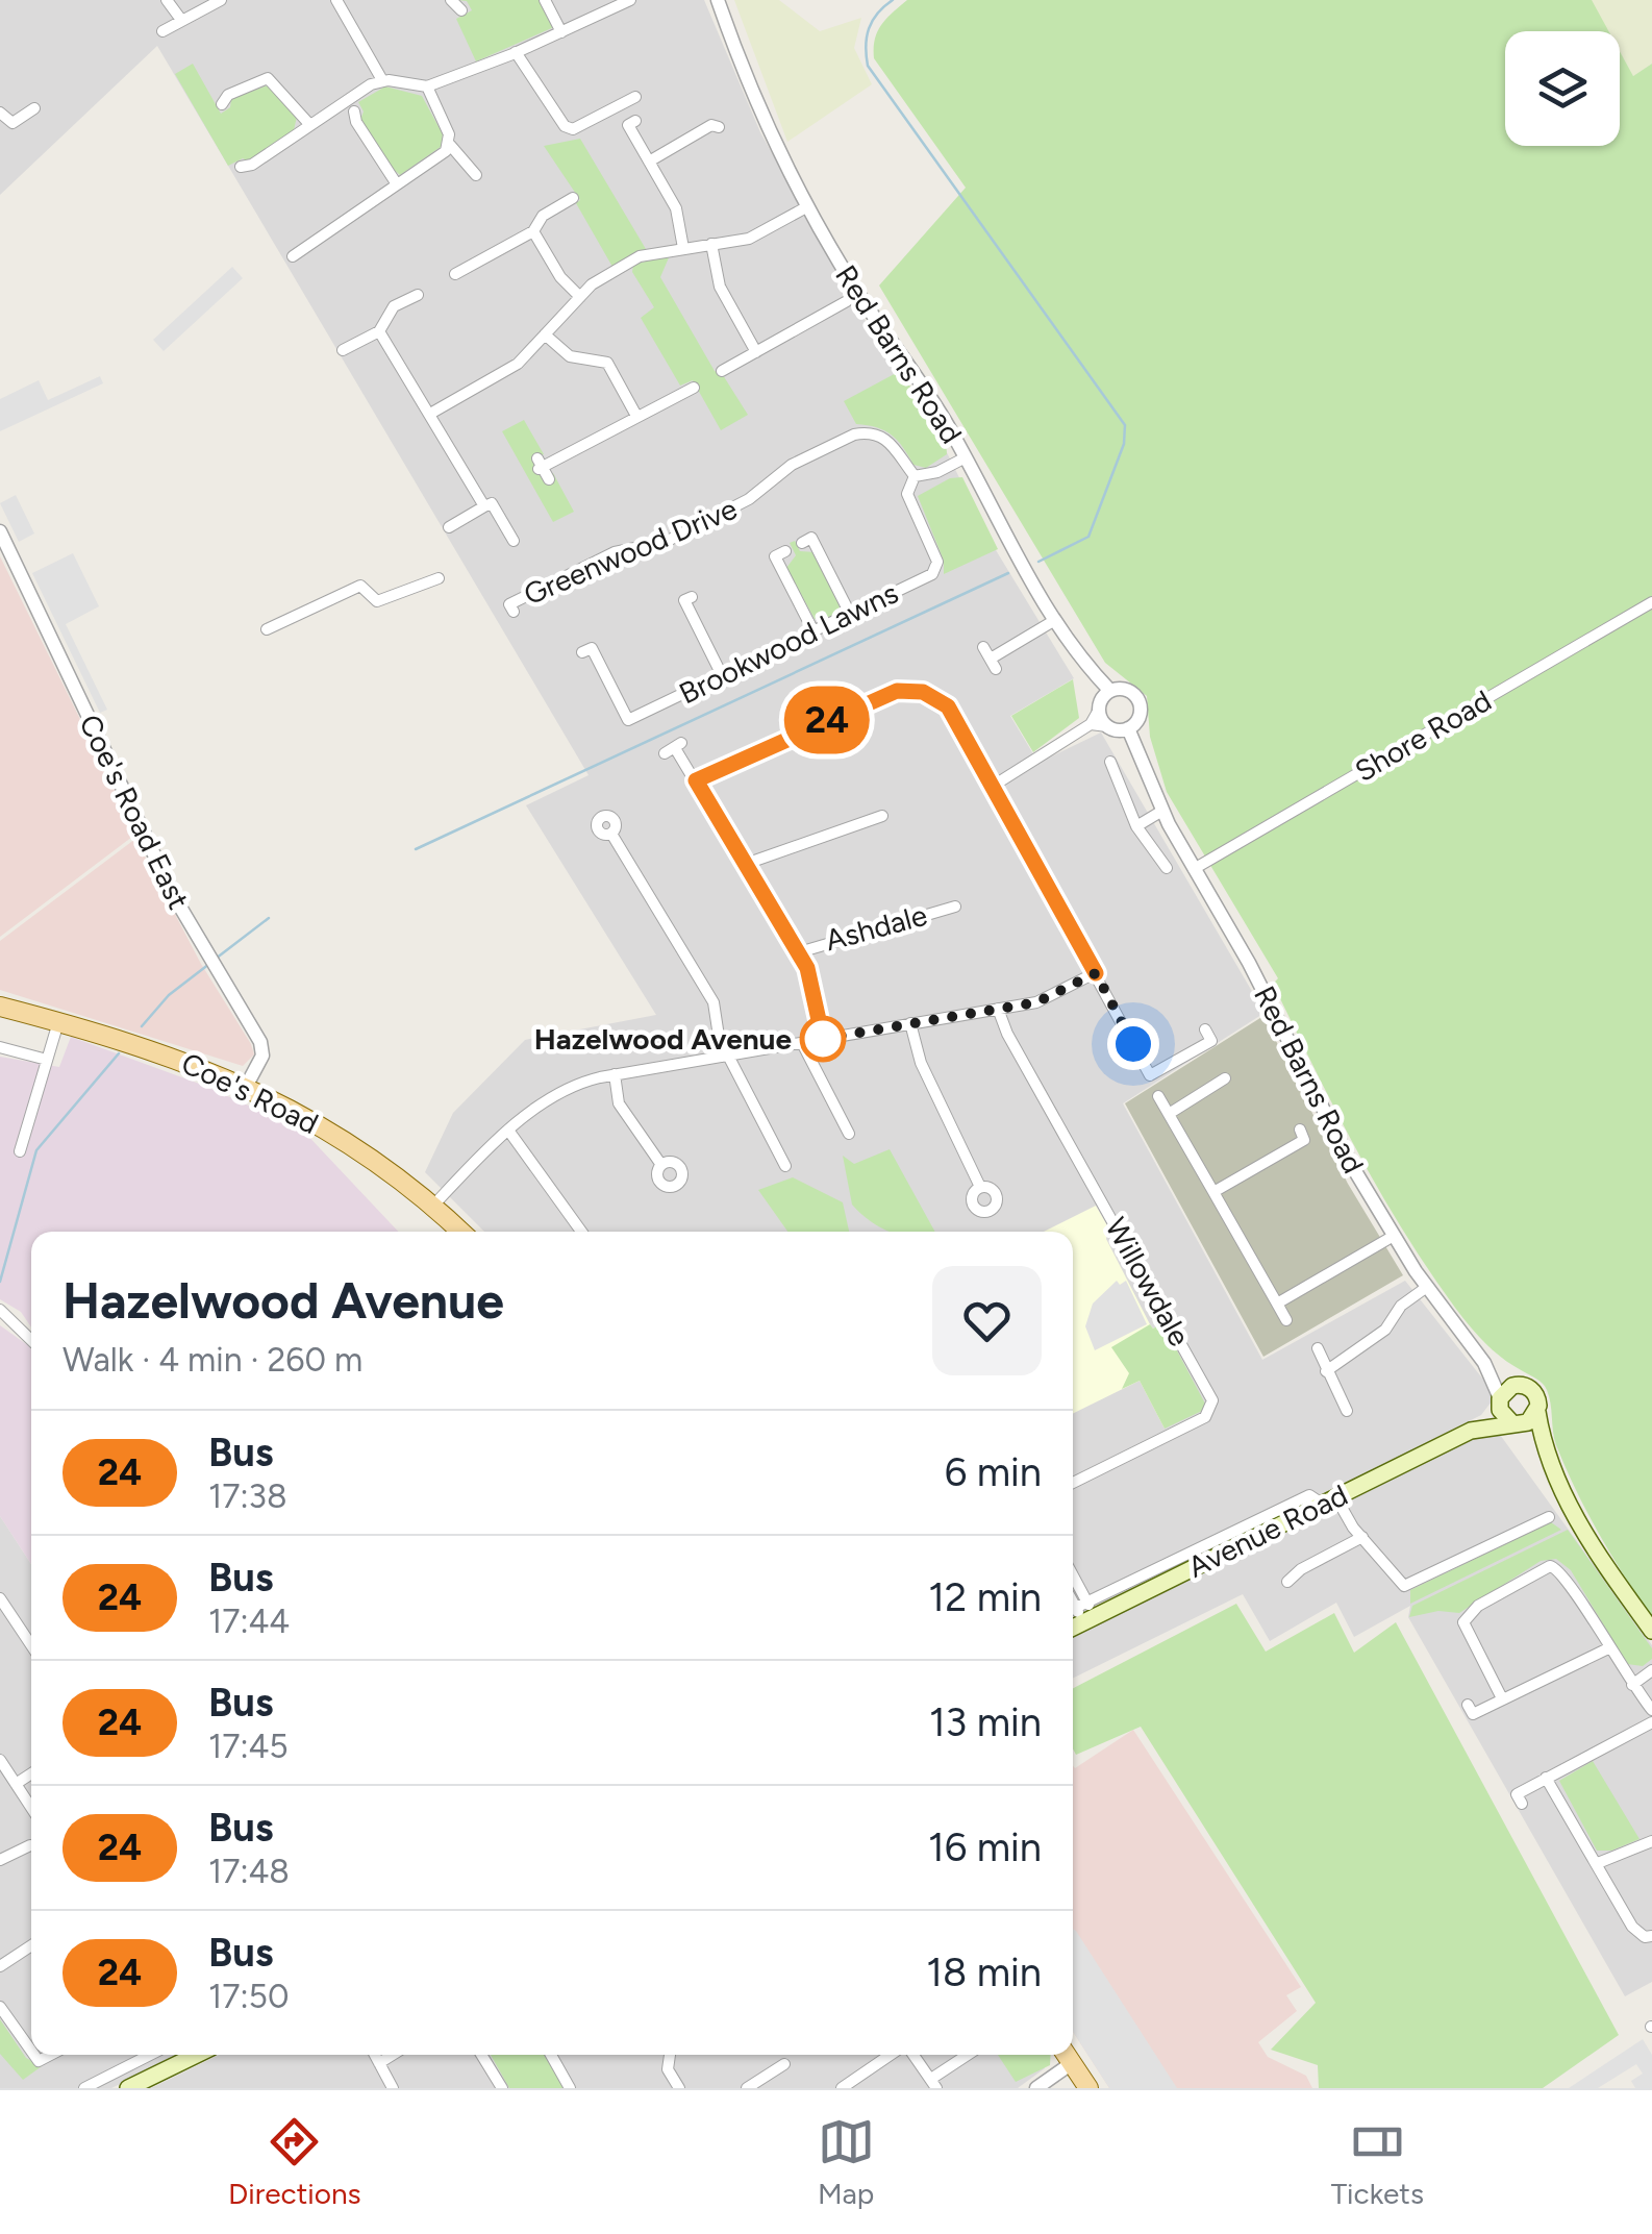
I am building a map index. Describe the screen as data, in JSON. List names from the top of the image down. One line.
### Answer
{"streets":{"main road":["Coe's Road","Avenue Road"],"street":["Red Barns Road","Greenwood Drive","Brookwood Lawns","Shore Road","Coe's Road East","Ashdale","Willowdale"]},"crossings":[["Red Barns Road","Shore Road"],["Red Barns Road","Avenue Road"],["Greenwood Drive","Brookwood Lawns"],["Coe's Road East","Coe's Road"]],"places":["Hazelwood Avenue"],"lines":["bus line 24"],"page":{"on_map":"24","heading":["Hazelwood Avenue","Walk · 4 min · 260 m"],"list":[{"mark":"24","name":"Bus","note":"17:38","value":"6 min"},{"mark":"24","name":"Bus","note":"17:44","value":"12 min"},{"mark":"24","name":"Bus","note":"17:45","value":"13 min"},{"mark":"24","name":"Bus","note":"17:48","value":"16 min"},{"mark":"24","name":"Bus","note":"17:50","value":"18 min"}],"tabs":["Directions","Map","Tickets"]}}
